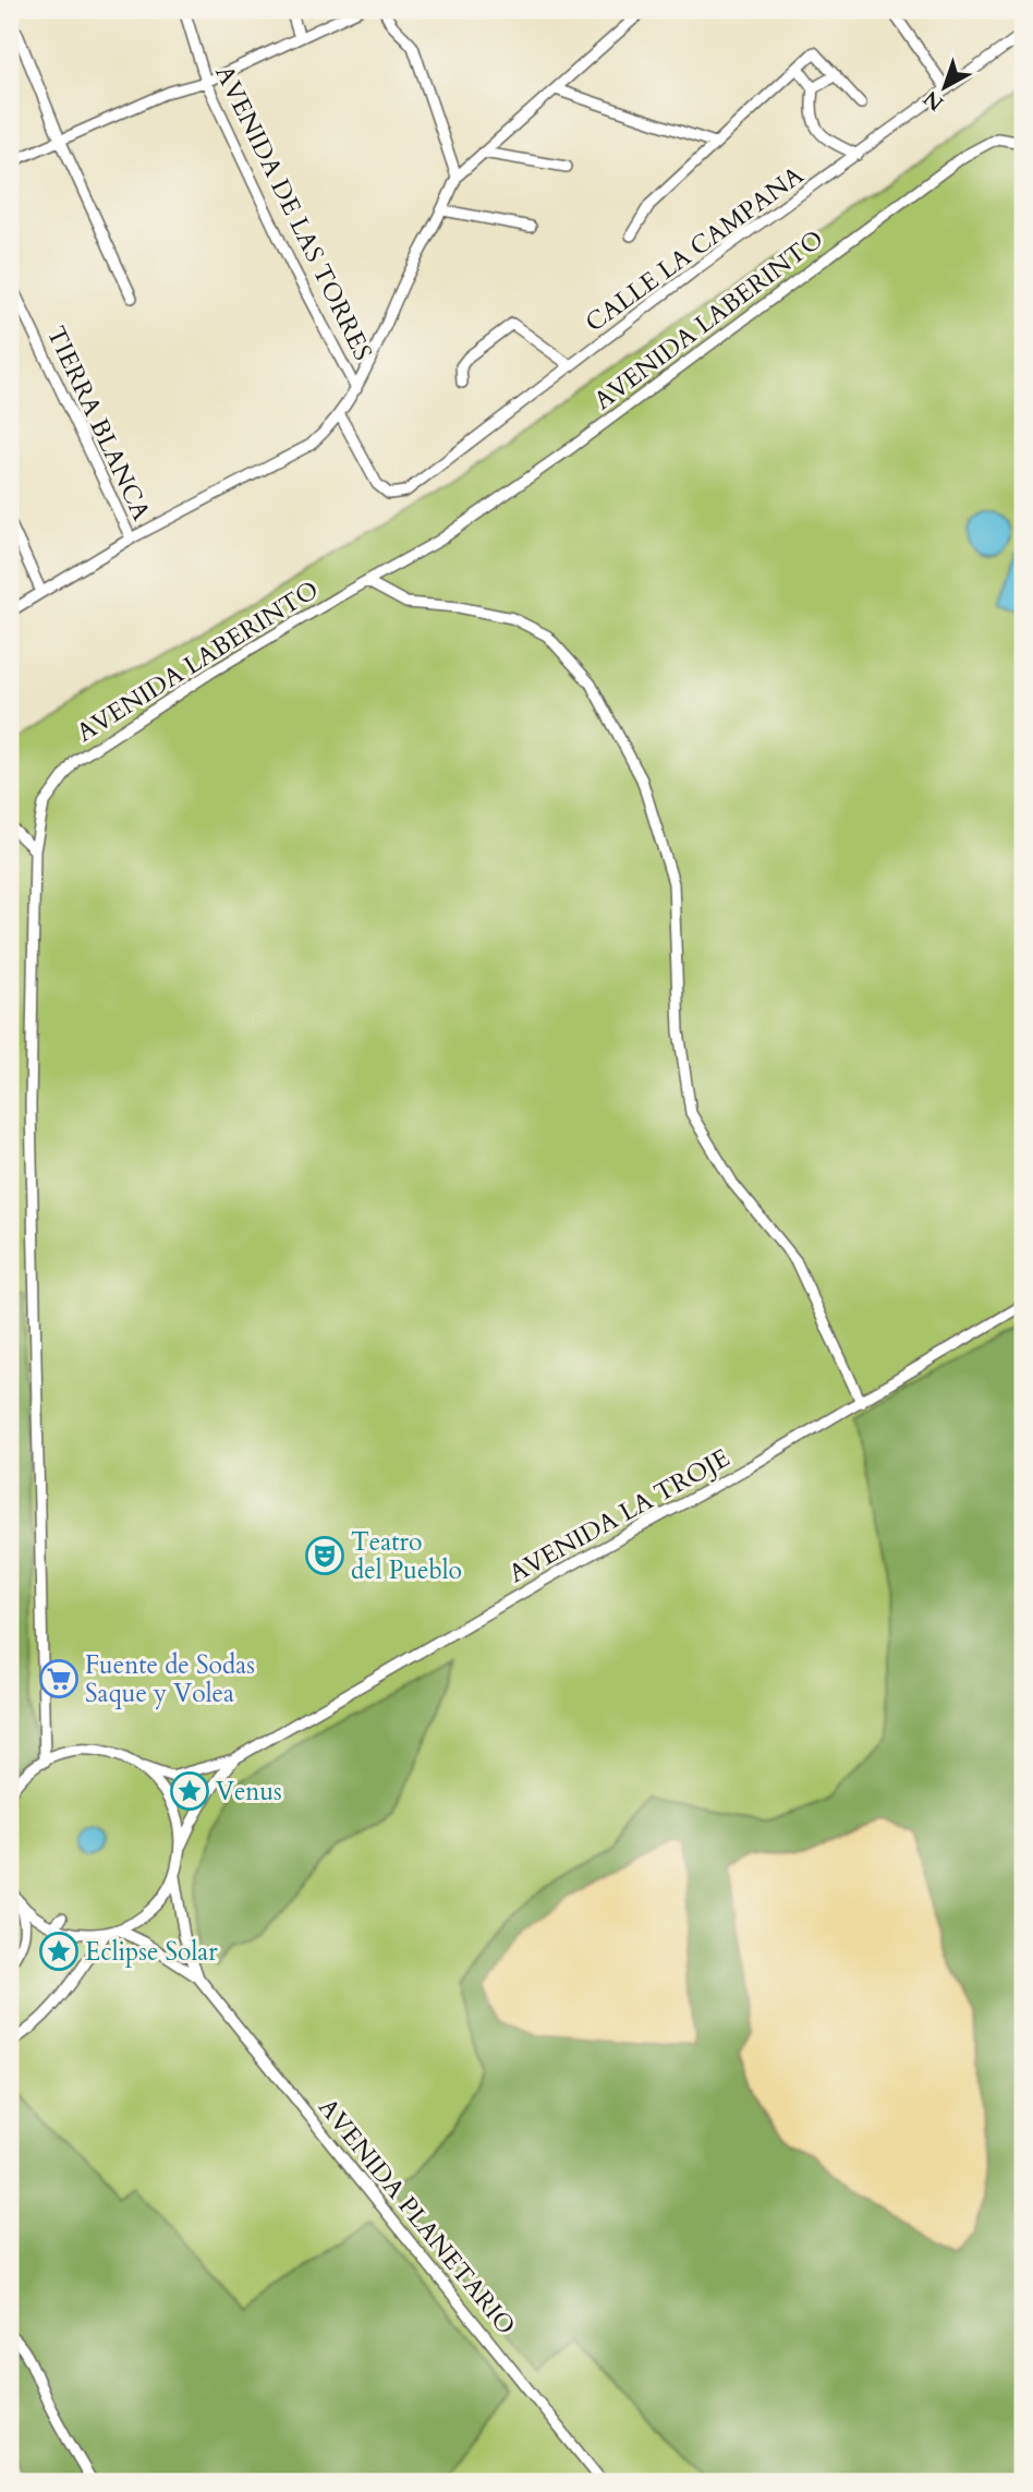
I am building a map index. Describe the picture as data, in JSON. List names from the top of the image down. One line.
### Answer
{"streets":{"street":["AVENIDA DE LAS TORRES","CALLE LA CAMPANA","AVENIDA LABERINTO","TIERRA BLANCA","AVENIDA LA TROJE","AVENIDA PLANETARIO"]},"crossings":[["AVENIDA LABERINTO","AVENIDA LA TROJE"]],"places":{"theatre":["Teatro del Pueblo"],"supermarket":["Fuente de Sodas Saque y Volea"],"place":["Venus","Eclipse Solar"]},"north":"bottom left"}
